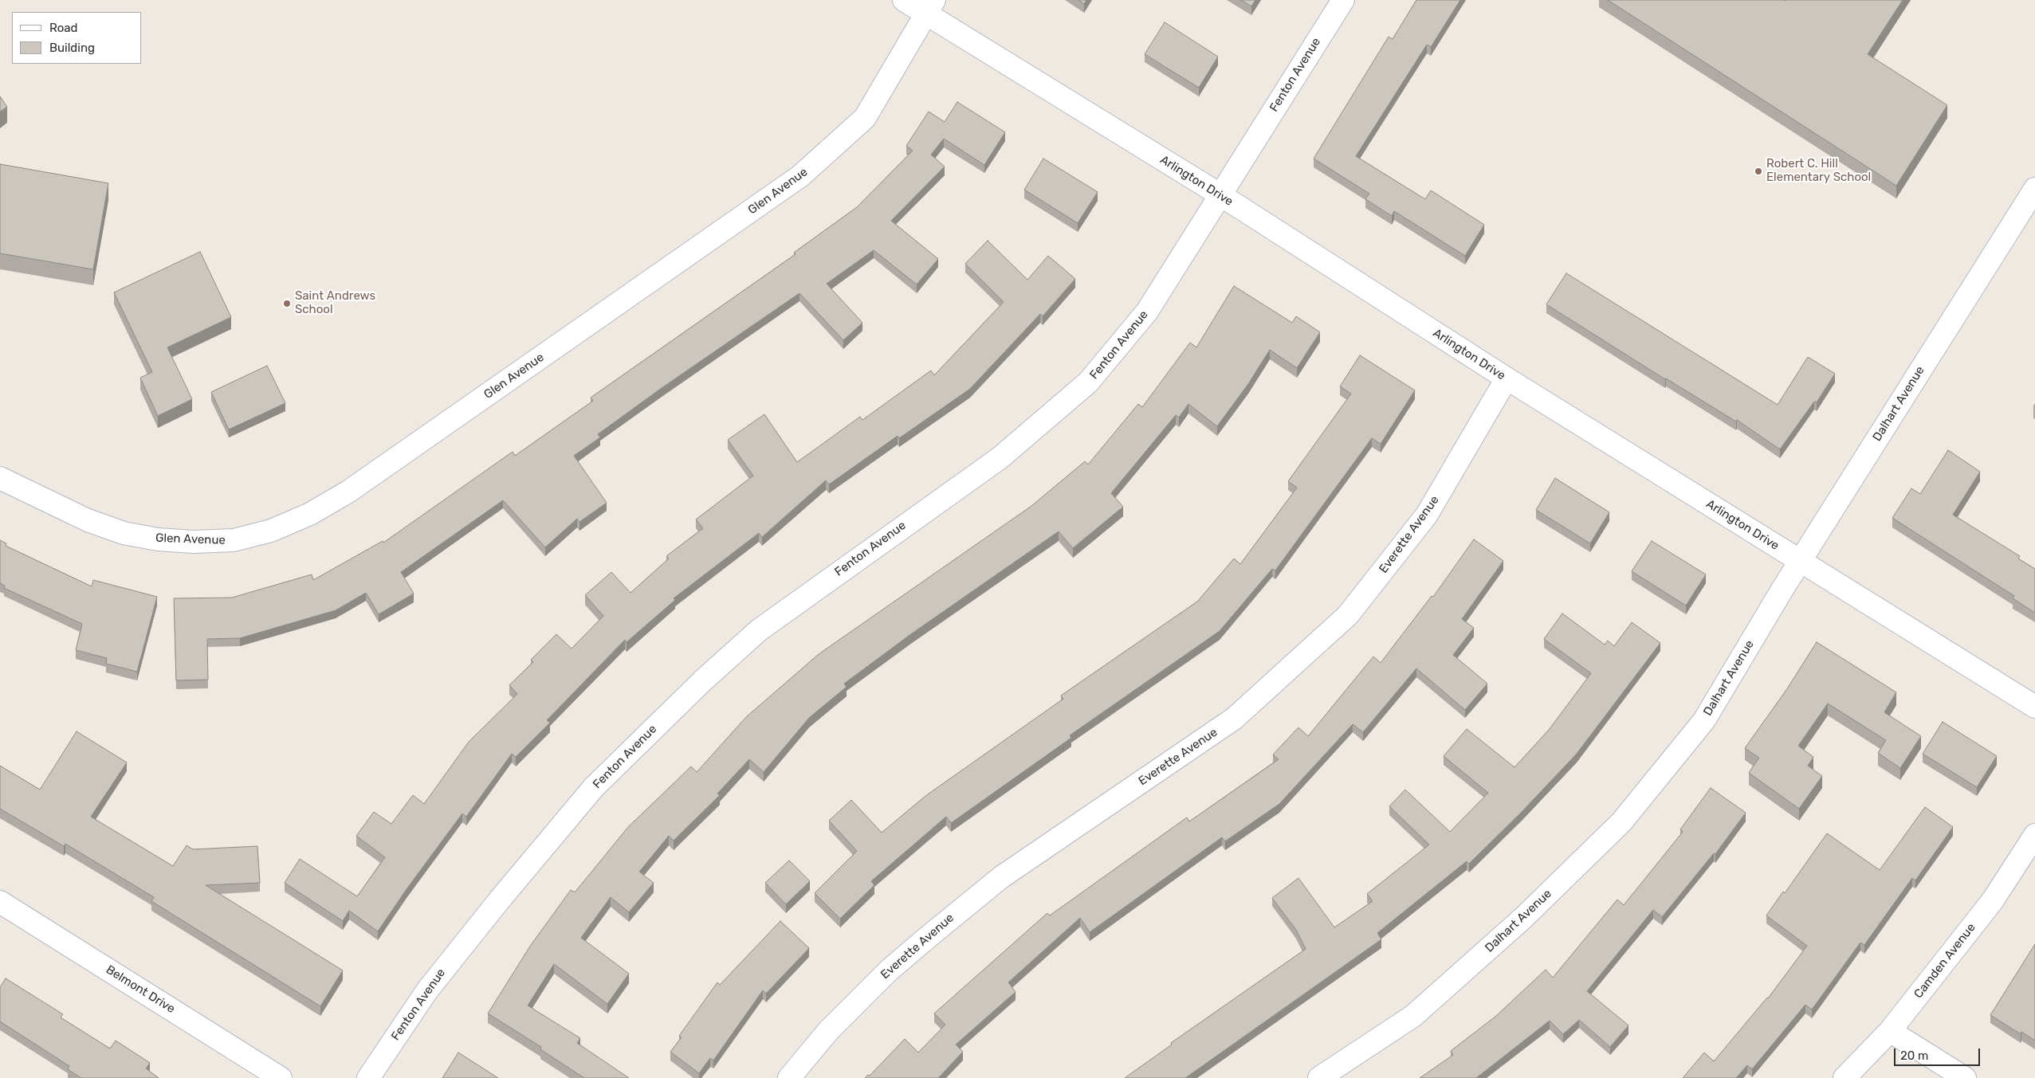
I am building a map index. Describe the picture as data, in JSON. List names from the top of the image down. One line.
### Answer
{"streets":{"street":["Fenton Avenue","Arlington Drive","Glen Avenue","Dalhart Avenue","Everette Avenue","Camden Avenue","Belmont Drive"]},"crossings":[["Fenton Avenue","Arlington Drive"],["Arlington Drive","Glen Avenue"],["Arlington Drive","Dalhart Avenue"],["Arlington Drive","Everette Avenue"]],"places":["Robert C. Hill Elementary School","Saint Andrews School"],"legend":["Road","Building"],"scale_bar":"20 m"}
